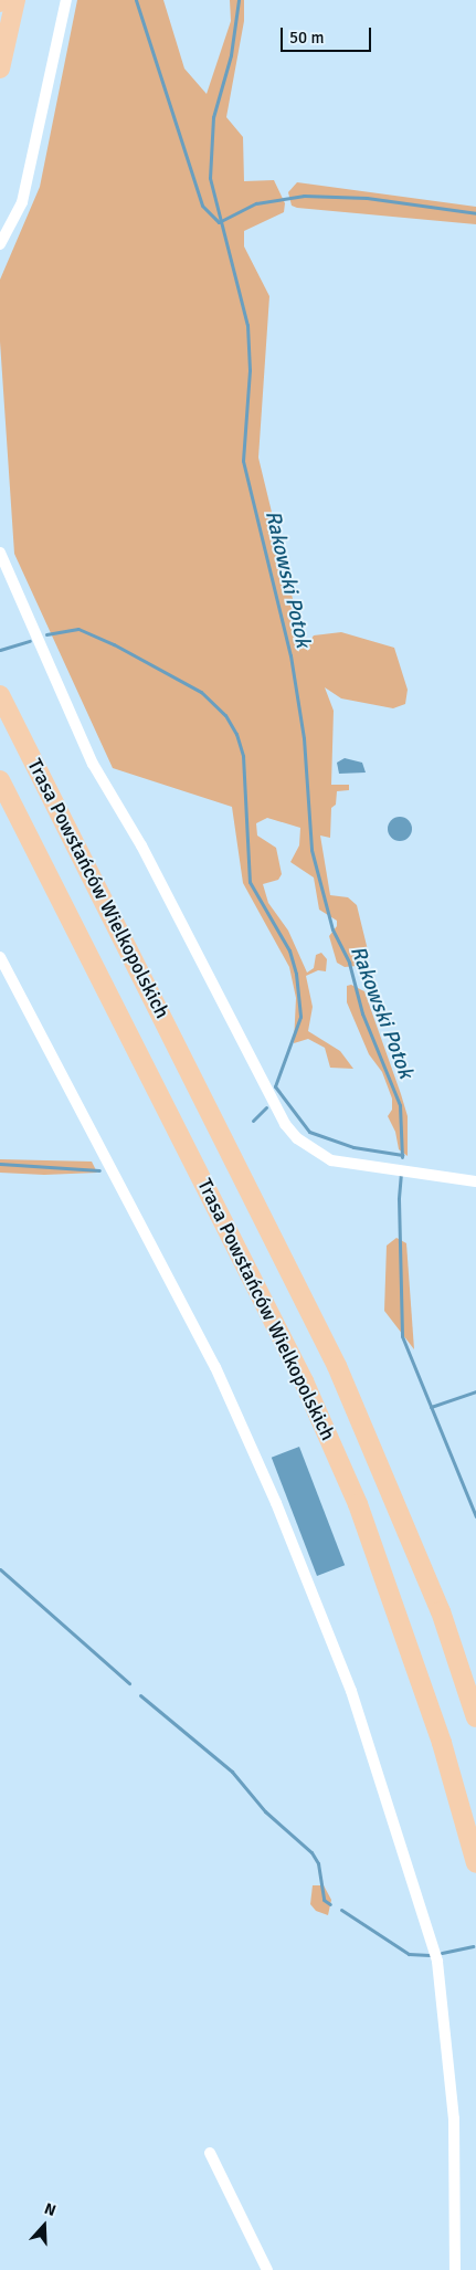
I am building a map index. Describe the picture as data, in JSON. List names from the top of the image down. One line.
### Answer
{"streets":{"highway":["Trasa Powstańców Wielkopolskich"]},"water":["Rakowski Potok"],"scale_bar":"50 m","north":"top"}
